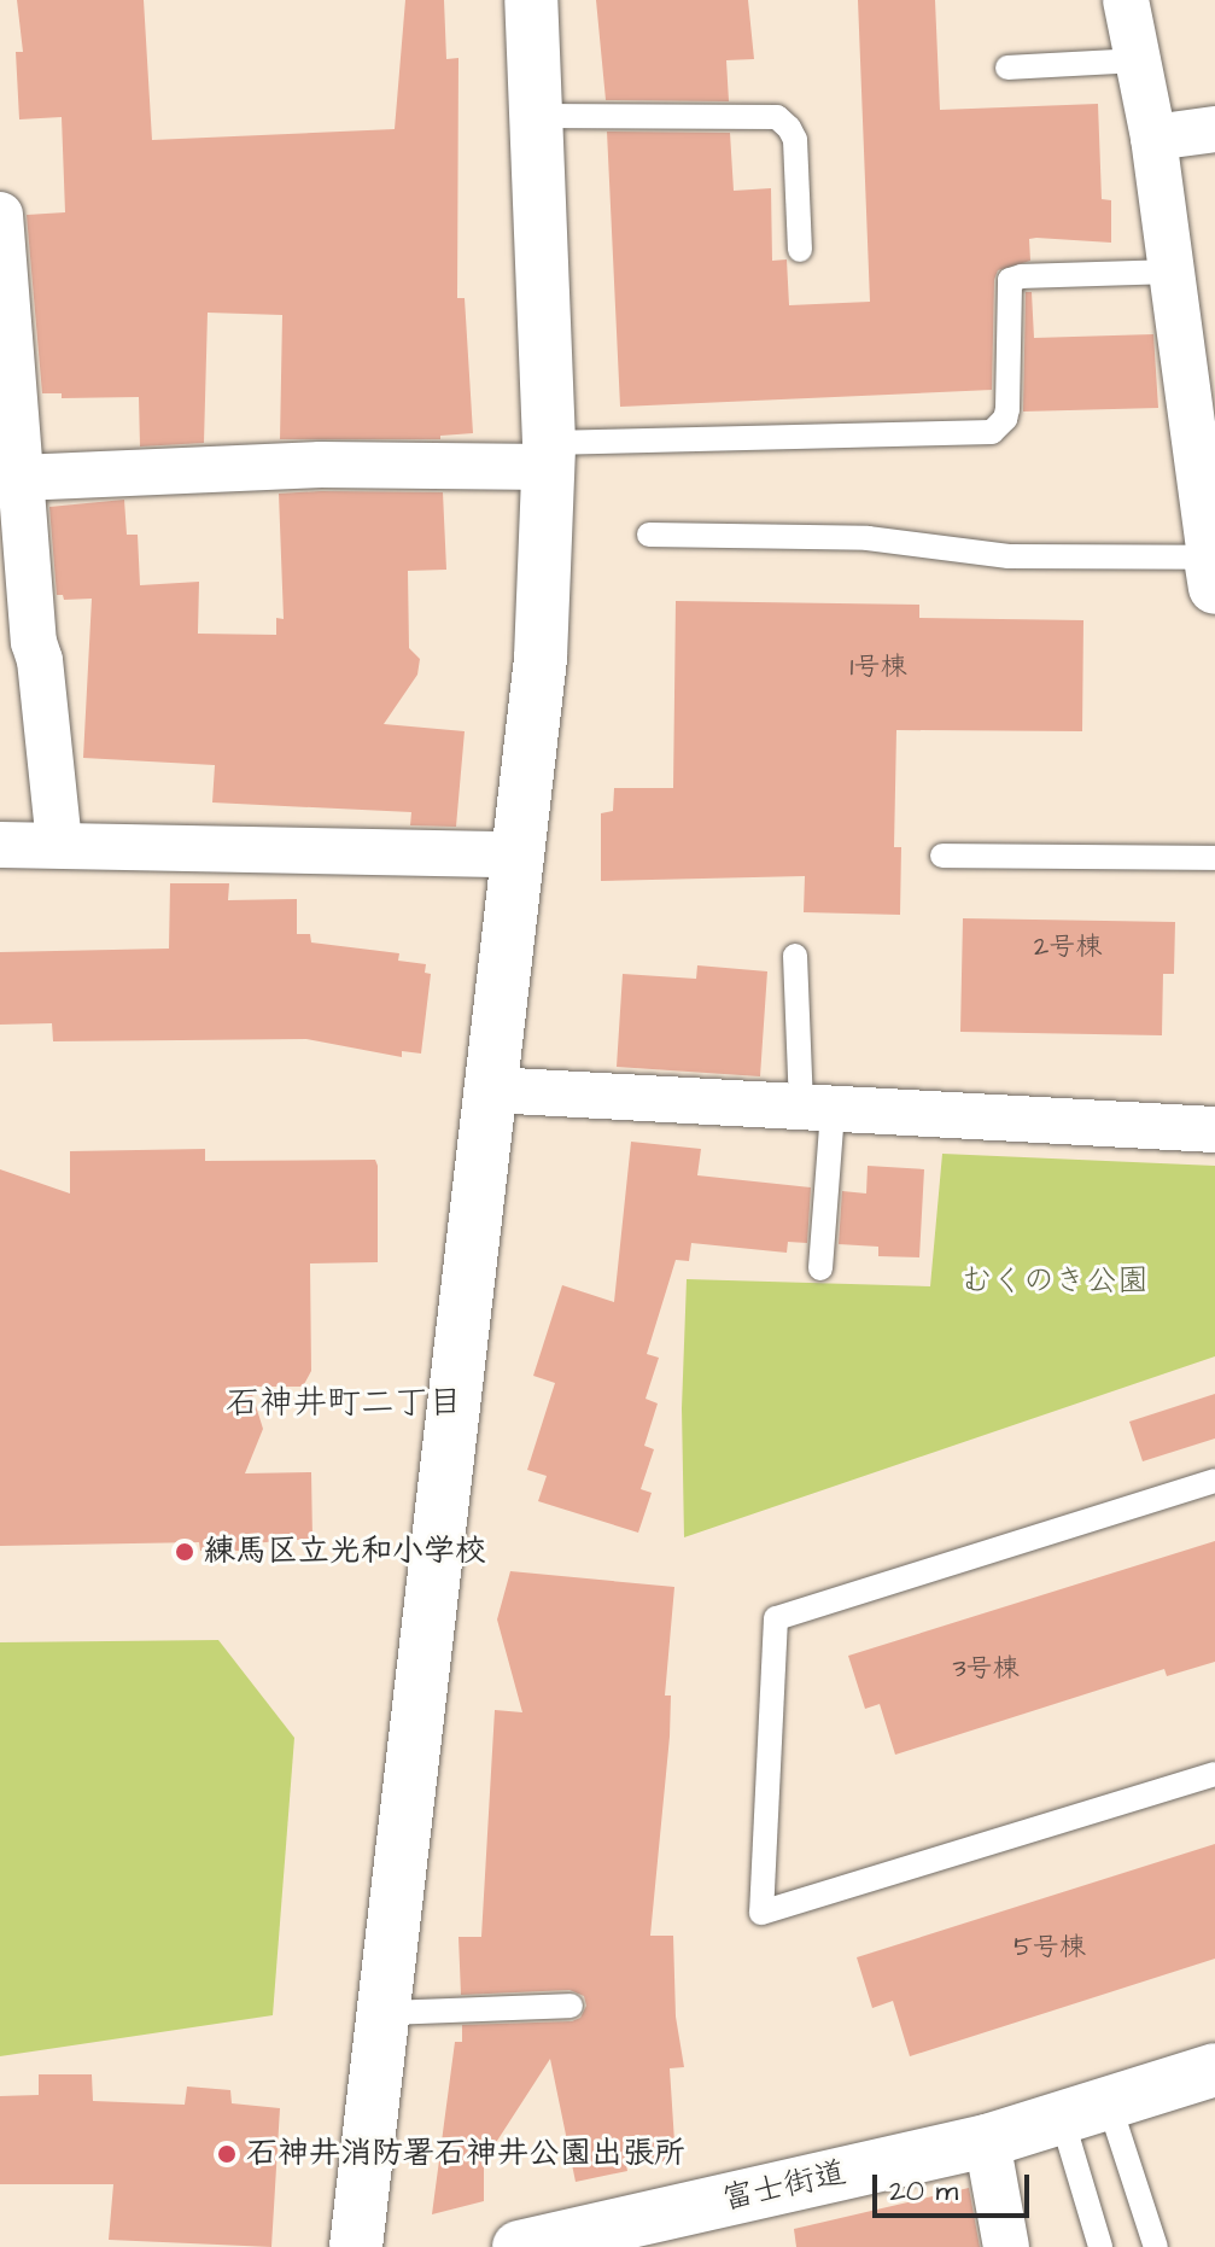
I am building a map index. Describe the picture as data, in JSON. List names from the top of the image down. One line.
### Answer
{"streets":{"street":["富士街道"]},"districts":["石神井町二丁目"],"parks":["むくのき公園"],"places":["練馬区立光和小学校","石神井消防署石神井公園出張所"],"house_numbers":["1号棟","2号棟","3号棟","5号棟"],"scale_bar":"20 m"}
